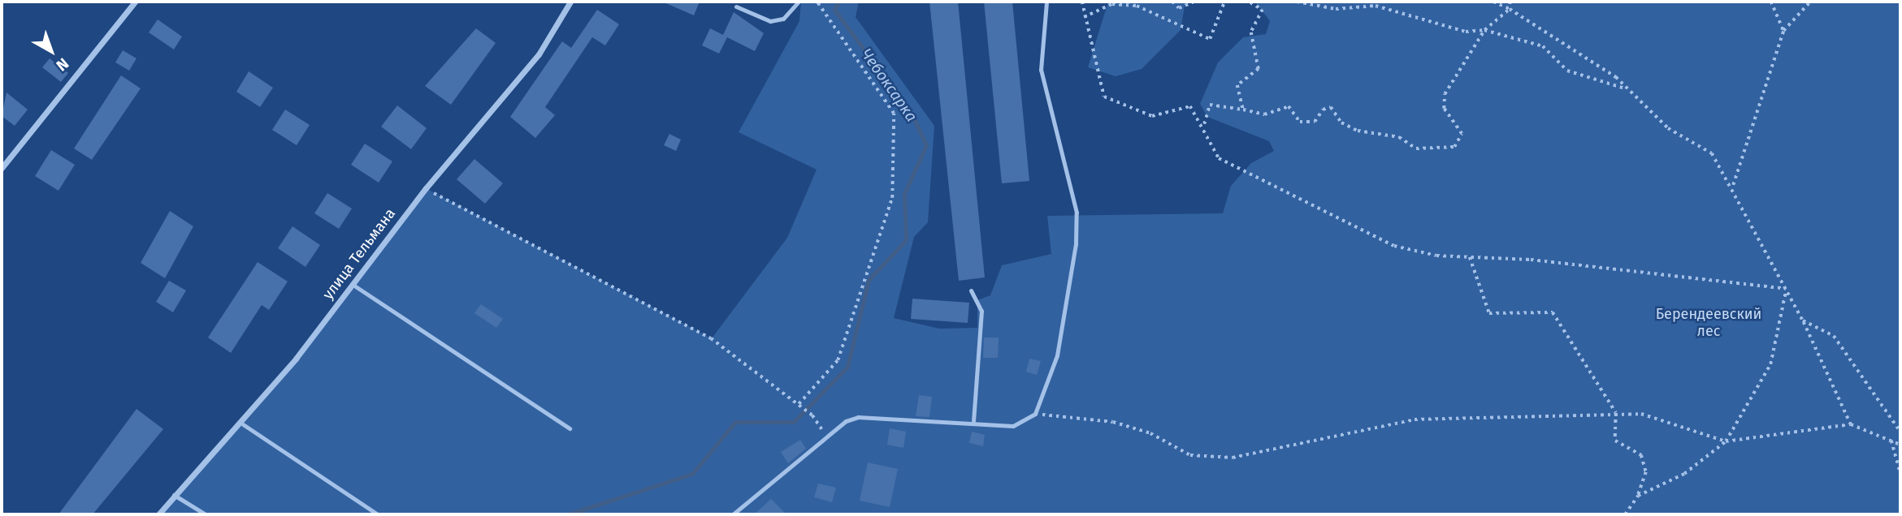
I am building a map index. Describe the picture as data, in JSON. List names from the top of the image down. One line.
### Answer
{"streets":{"street":["улица Тельмана"]},"water":["Чебоксарка"],"parks":["Берендеевский лес"],"north":"bottom right"}
